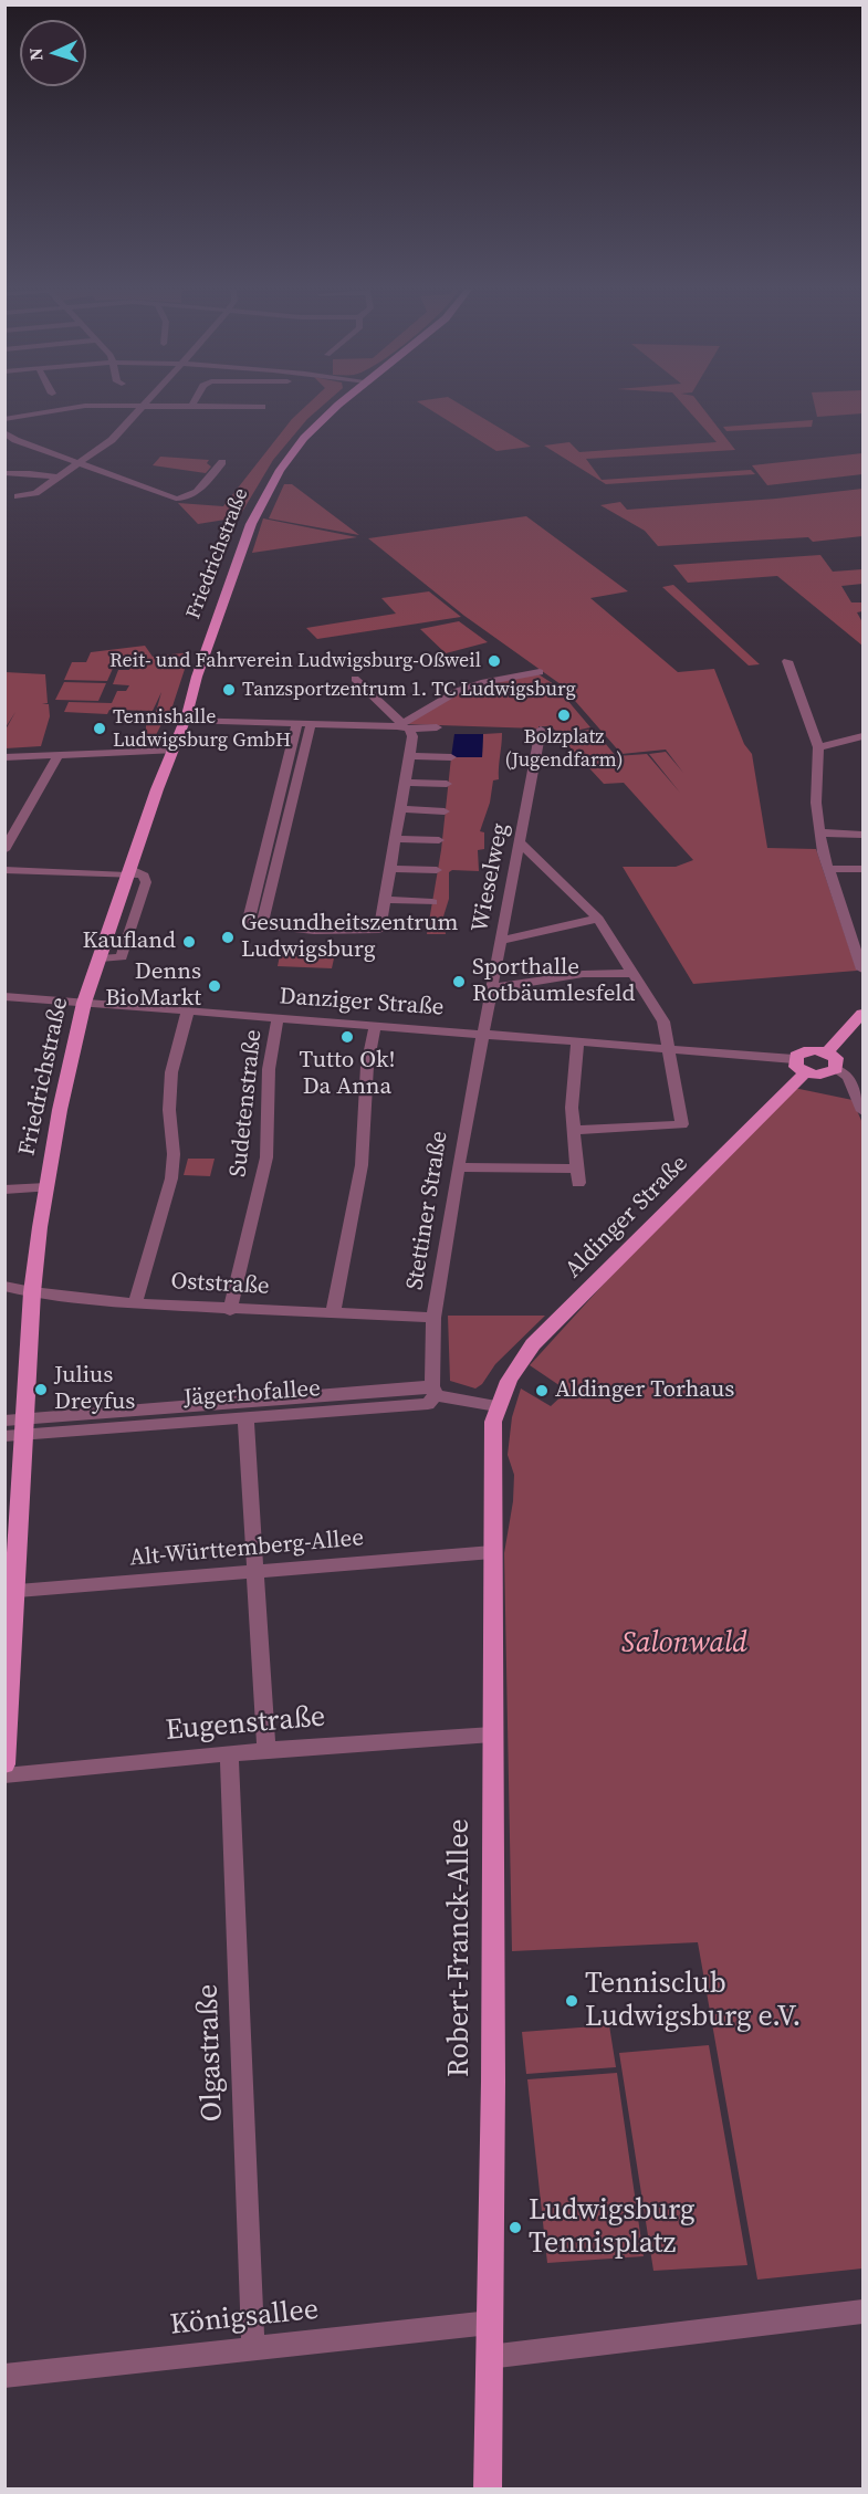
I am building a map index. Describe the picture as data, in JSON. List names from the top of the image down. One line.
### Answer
{"streets":{"main road":["Friedrichstraße","Aldinger Straße","Robert-Franck-Allee"],"street":["Wieselweg","Danziger Straße","Sudetenstraße","Stettiner Straße","Oststraße","Jägerhofallee","Alt-Württemberg-Allee","Eugenstraße","Olgastraße","Königsallee"]},"crossings":[["Friedrichstraße","Danziger Straße"],["Friedrichstraße","Oststraße"],["Friedrichstraße","Jägerhofallee"],["Friedrichstraße","Alt-Württemberg-Allee"],["Wieselweg","Danziger Straße"],["Wieselweg","Stettiner Straße"],["Danziger Straße","Sudetenstraße"],["Danziger Straße","Stettiner Straße"],["Danziger Straße","Aldinger Straße"],["Sudetenstraße","Oststraße"],["Stettiner Straße","Oststraße"],["Stettiner Straße","Jägerhofallee"],["Aldinger Straße","Jägerhofallee"],["Aldinger Straße","Robert-Franck-Allee"],["Jägerhofallee","Robert-Franck-Allee"],["Alt-Württemberg-Allee","Robert-Franck-Allee"],["Eugenstraße","Robert-Franck-Allee"],["Eugenstraße","Olgastraße"],["Robert-Franck-Allee","Königsallee"],["Olgastraße","Königsallee"]],"parks":["Salonwald"],"places":["Reit- und Fahrverein Ludwigsburg-Oßweil","Tanzsportzentrum 1. TC Ludwigsburg","Bolzplatz (Jugendfarm)","Tennishalle Ludwigsburg GmbH","Gesundheitszentrum Ludwigsburg","Kaufland","Sporthalle Rotbäumlesfeld","Denns BioMarkt","Tutto Ok! Da Anna","Julius Dreyfus","Aldinger Torhaus","Tennisclub Ludwigsburg e.V.","Ludwigsburg Tennisplatz"],"north":"left"}
